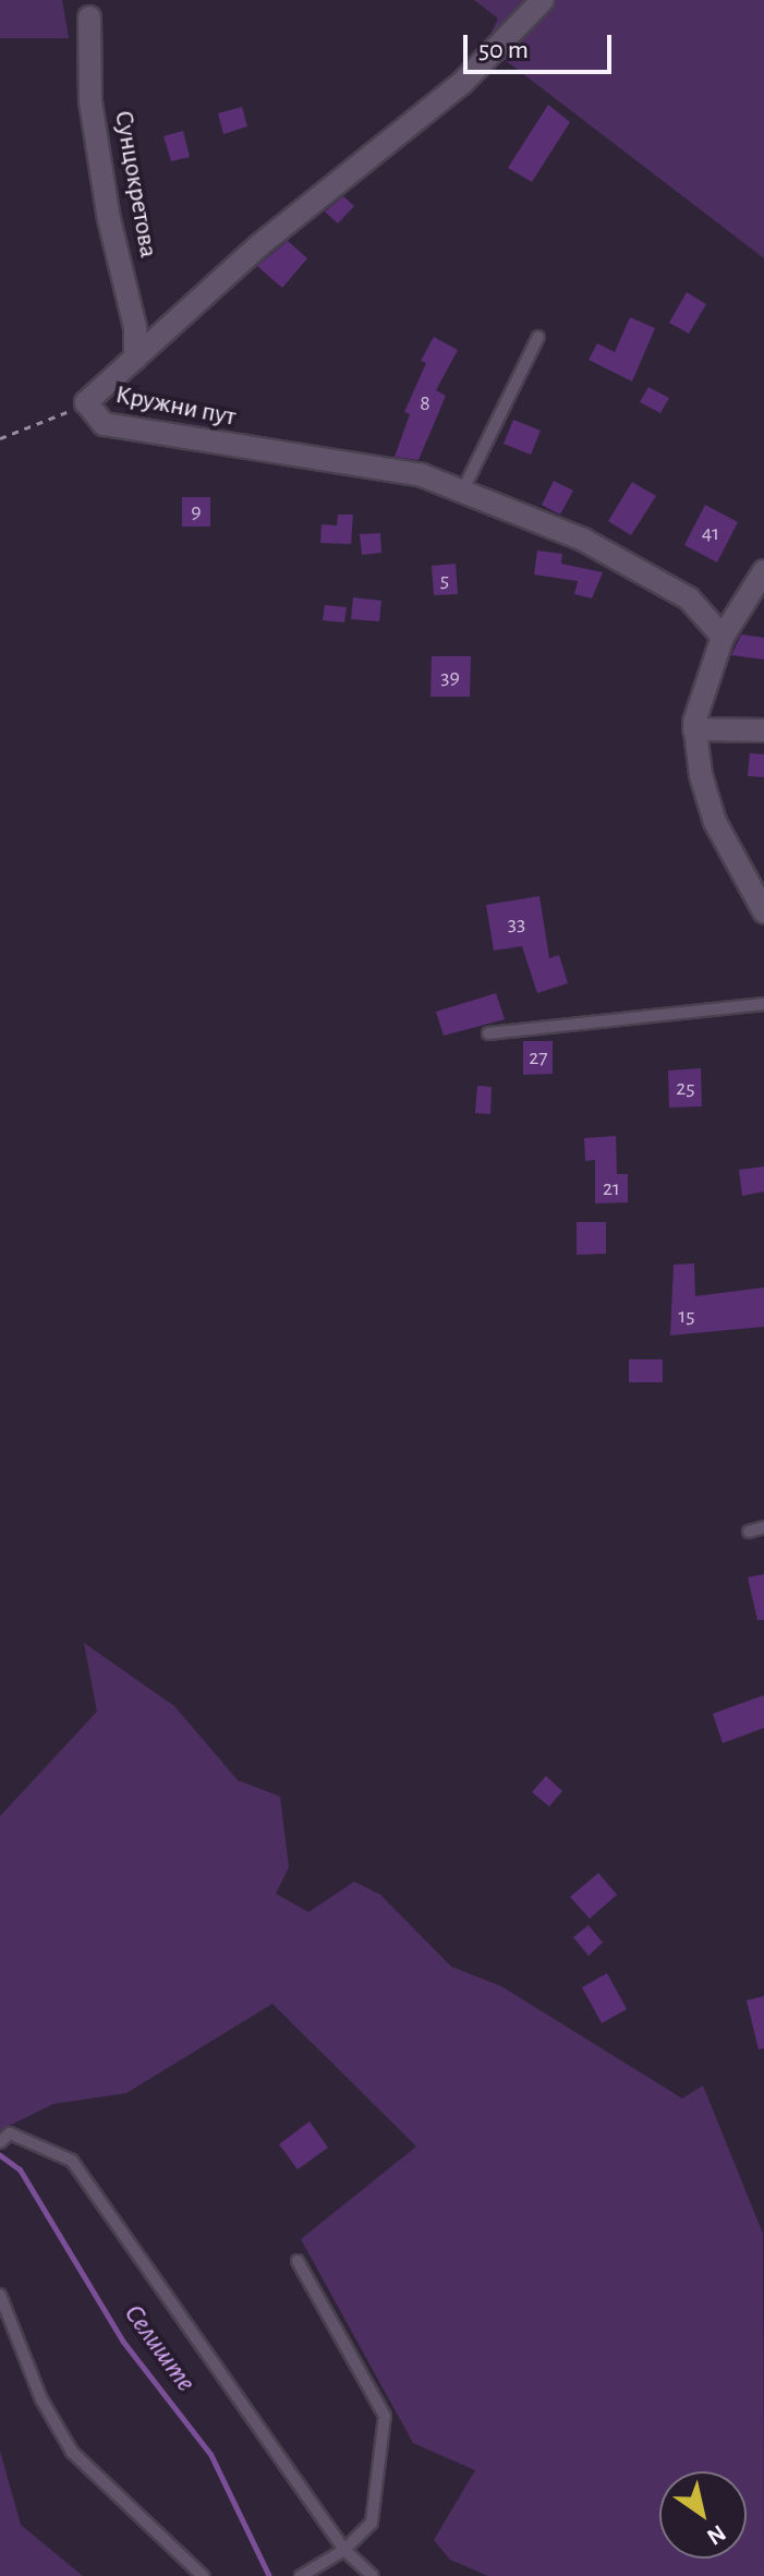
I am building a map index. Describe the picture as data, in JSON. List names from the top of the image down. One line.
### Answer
{"streets":{"street":["Сунцокретова","Кружни пут"]},"crossings":[["Сунцокретова","Кружни пут"]],"water":["Селиште"],"house_numbers":["8","9","41","5","39","33","27","25","21","15"],"scale_bar":"50 m","north":"bottom right"}
